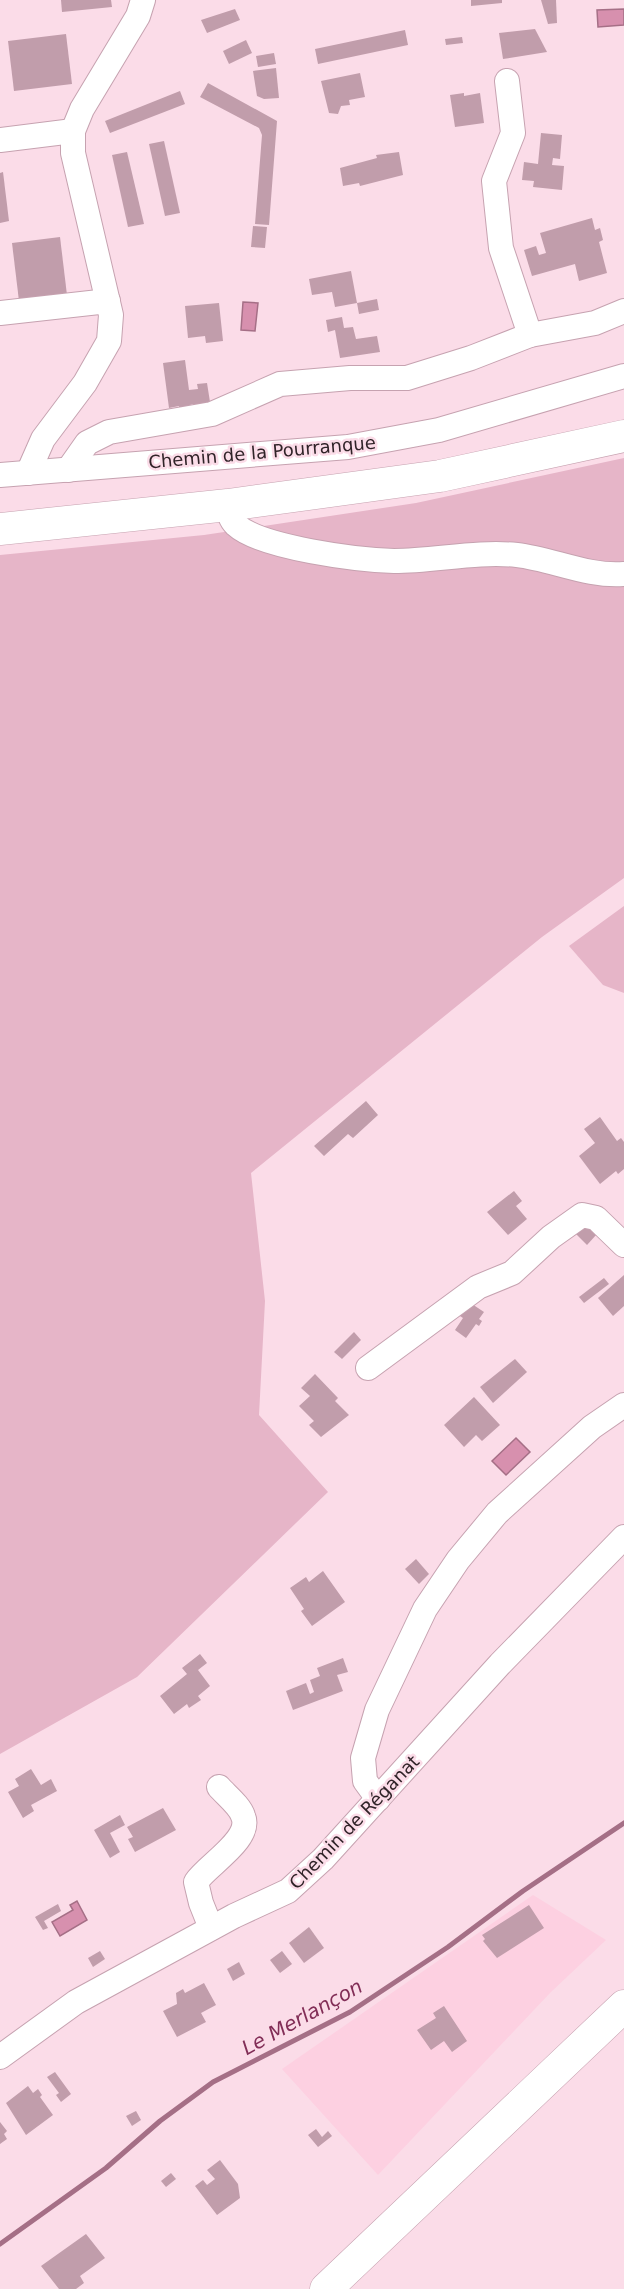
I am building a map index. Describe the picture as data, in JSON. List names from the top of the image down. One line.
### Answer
{"streets":{"street":["Chemin de la Pourranque","Chemin de Réganat"]},"water":["Le Merlançon"]}
